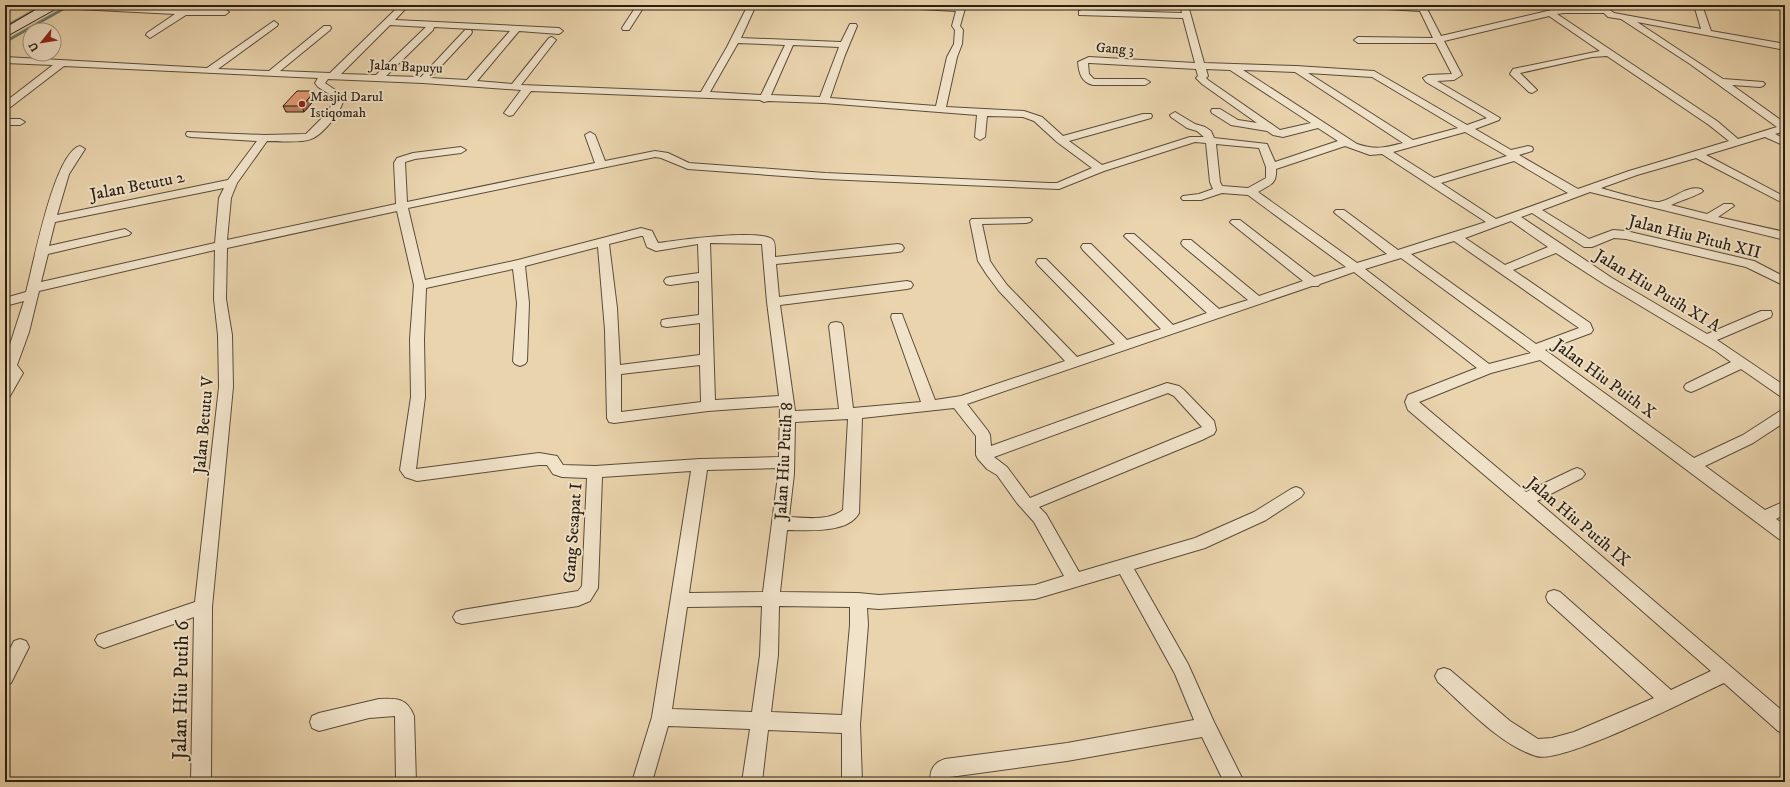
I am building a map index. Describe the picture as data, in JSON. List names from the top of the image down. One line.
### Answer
{"streets":{"street":["Gang 3","Jalan Bapuyu","Jalan Betutu 2","Jalan Hiu Pituh XII","Jalan Hiu Putih XI A","Jalan Hiu Puith X","Jalan Betutu V","Jalan Hiu Putih 8","Jalan Hiu Putih IX","Gang Sesapat I","Jalan Hiu Putih 6"]},"crossings":[["Jalan Betutu 2","Jalan Betutu V"],["Jalan Hiu Pituh XII","Jalan Hiu Putih XI A"],["Jalan Betutu V","Jalan Hiu Putih 6"]],"places":["Masjid Darul Istiqomah"],"north":"bottom left"}
